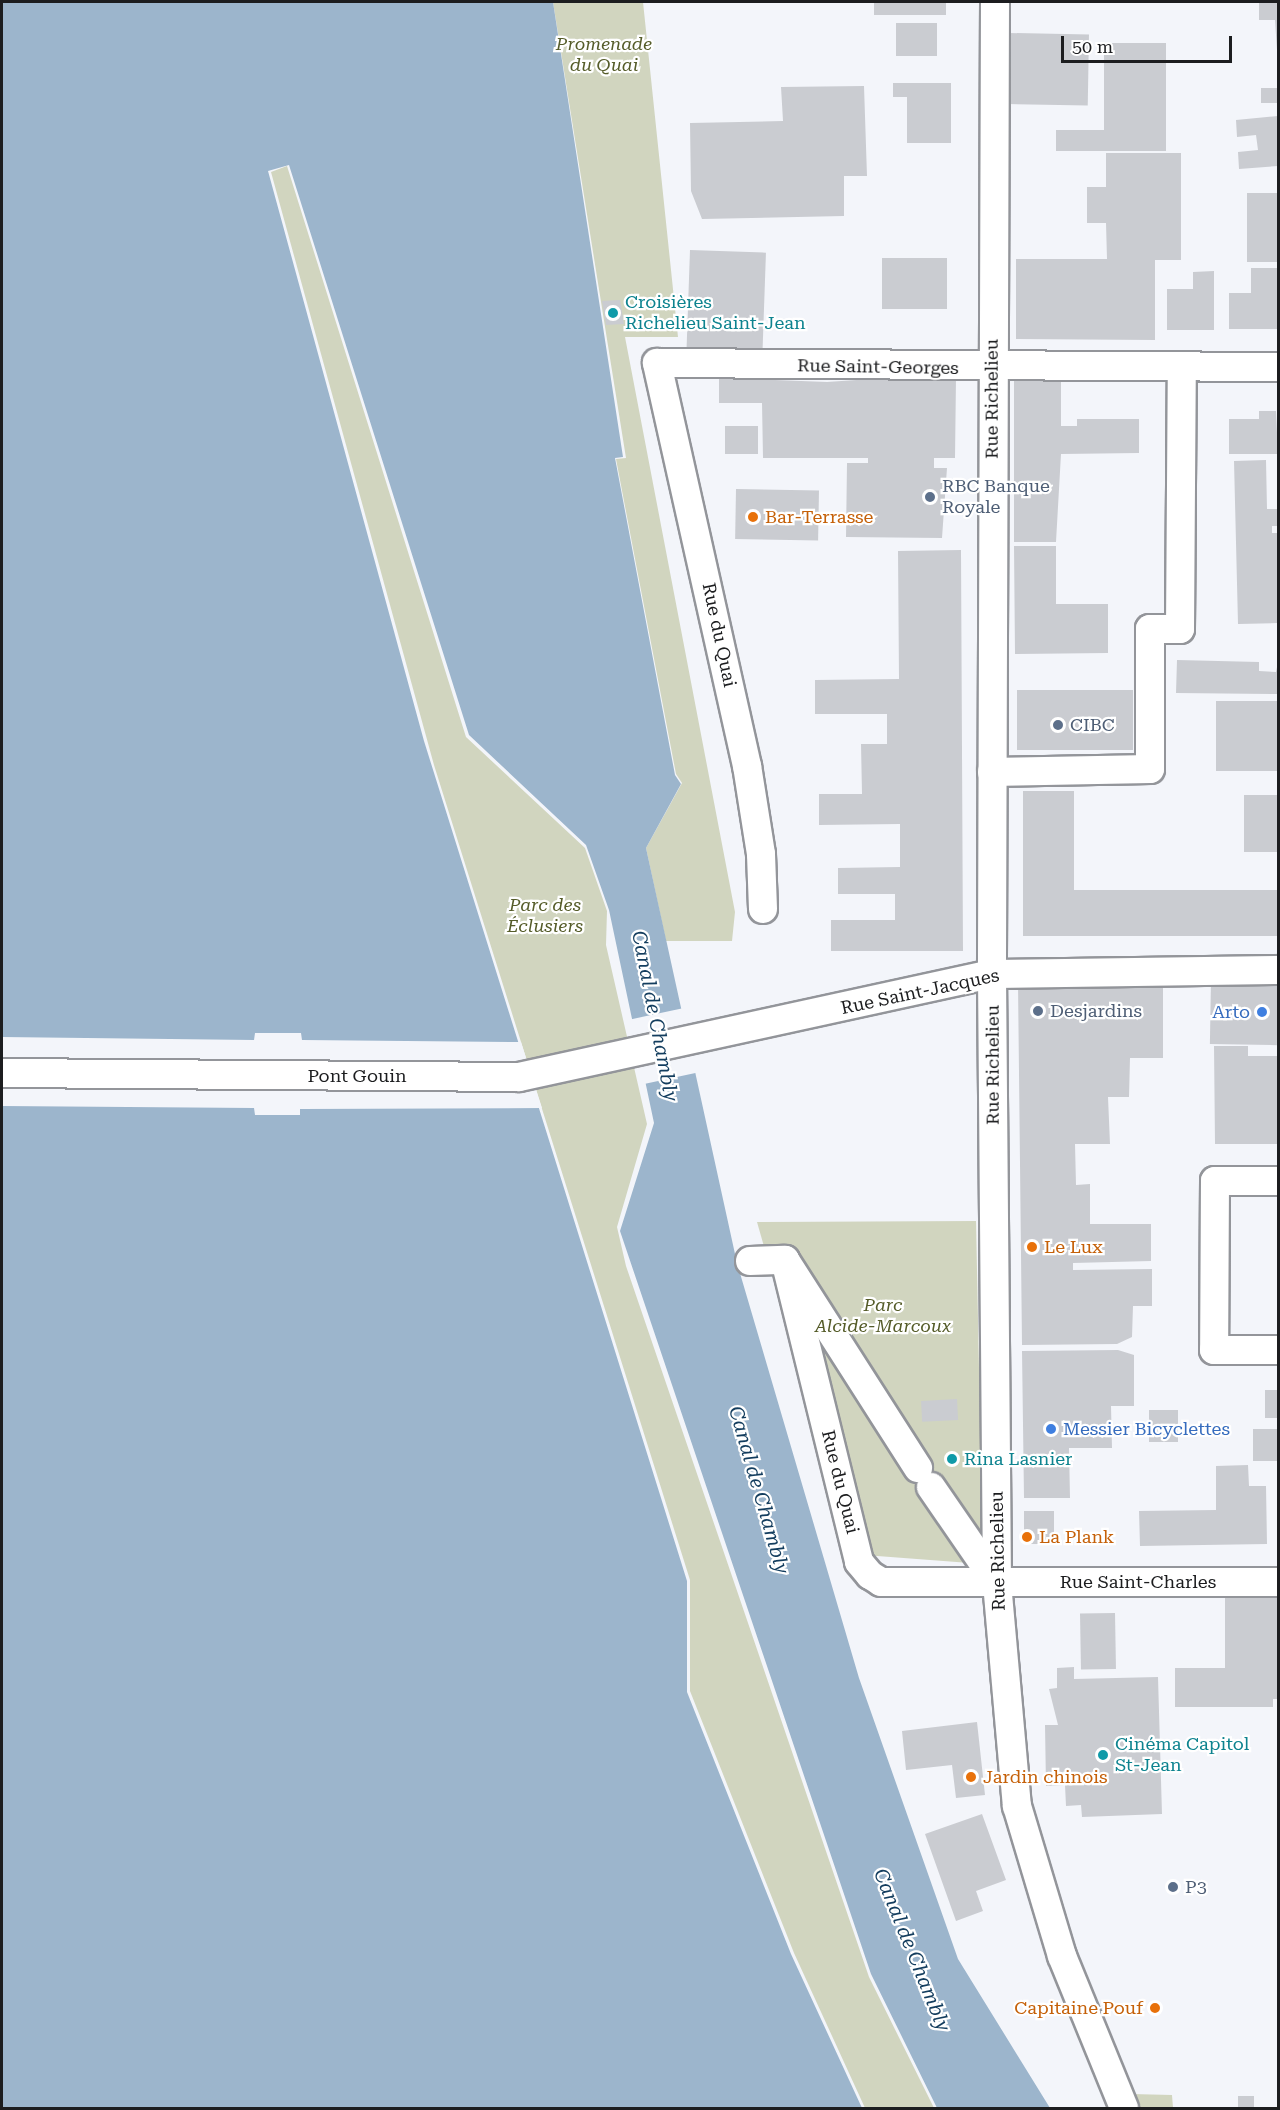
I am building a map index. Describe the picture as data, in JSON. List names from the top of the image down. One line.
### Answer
{"streets":{"street":["Rue Saint-Georges","Rue Richelieu","Rue du Quai","Rue Saint-Jacques","Pont Gouin","Rue Saint-Charles"]},"crossings":[["Rue Saint-Georges","Rue Richelieu"],["Rue Saint-Georges","Rue du Quai"],["Rue Richelieu","Rue du Quai"],["Rue Richelieu","Rue Saint-Jacques"],["Rue Richelieu","Rue Saint-Charles"],["Rue du Quai","Rue Saint-Charles"],["Rue Saint-Jacques","Pont Gouin"]],"water":["Canal de Chambly"],"parks":["Promenade du Quai","Parc des Éclusiers","Parc Alcide-Marcoux"],"places":["Croisières Richelieu Saint-Jean","RBC Banque Royale","Bar-Terrasse","CIBC","Desjardins","Arto","Le Lux","Messier Bicyclettes","Rina Lasnier","La Plank","Cinéma Capitol St-Jean","Jardin chinois","P3","Capitaine Pouf"],"scale_bar":"50 m"}
